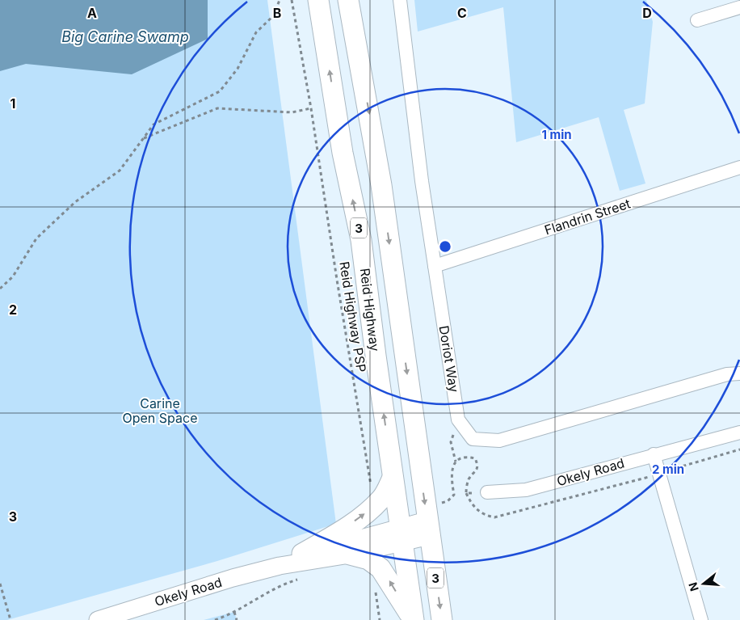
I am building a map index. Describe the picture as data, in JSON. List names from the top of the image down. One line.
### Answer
{"streets":{"highway":["3","Reid Highway"],"main road":["Okely Road"],"street":["Flandrin Street","Doriot Way"],"path":["Reid Highway PSP"]},"crossings":[["Flandrin Street","Doriot Way"],["3","Okely Road"],["Reid Highway","Okely Road"]],"water":["Big Carine Swamp"],"parks":["Carine Open Space"],"north":"left","grid":{"columns":["A","B","C","D"],"rows":["1","2","3"]},"rings":["1 min","2 min"]}
